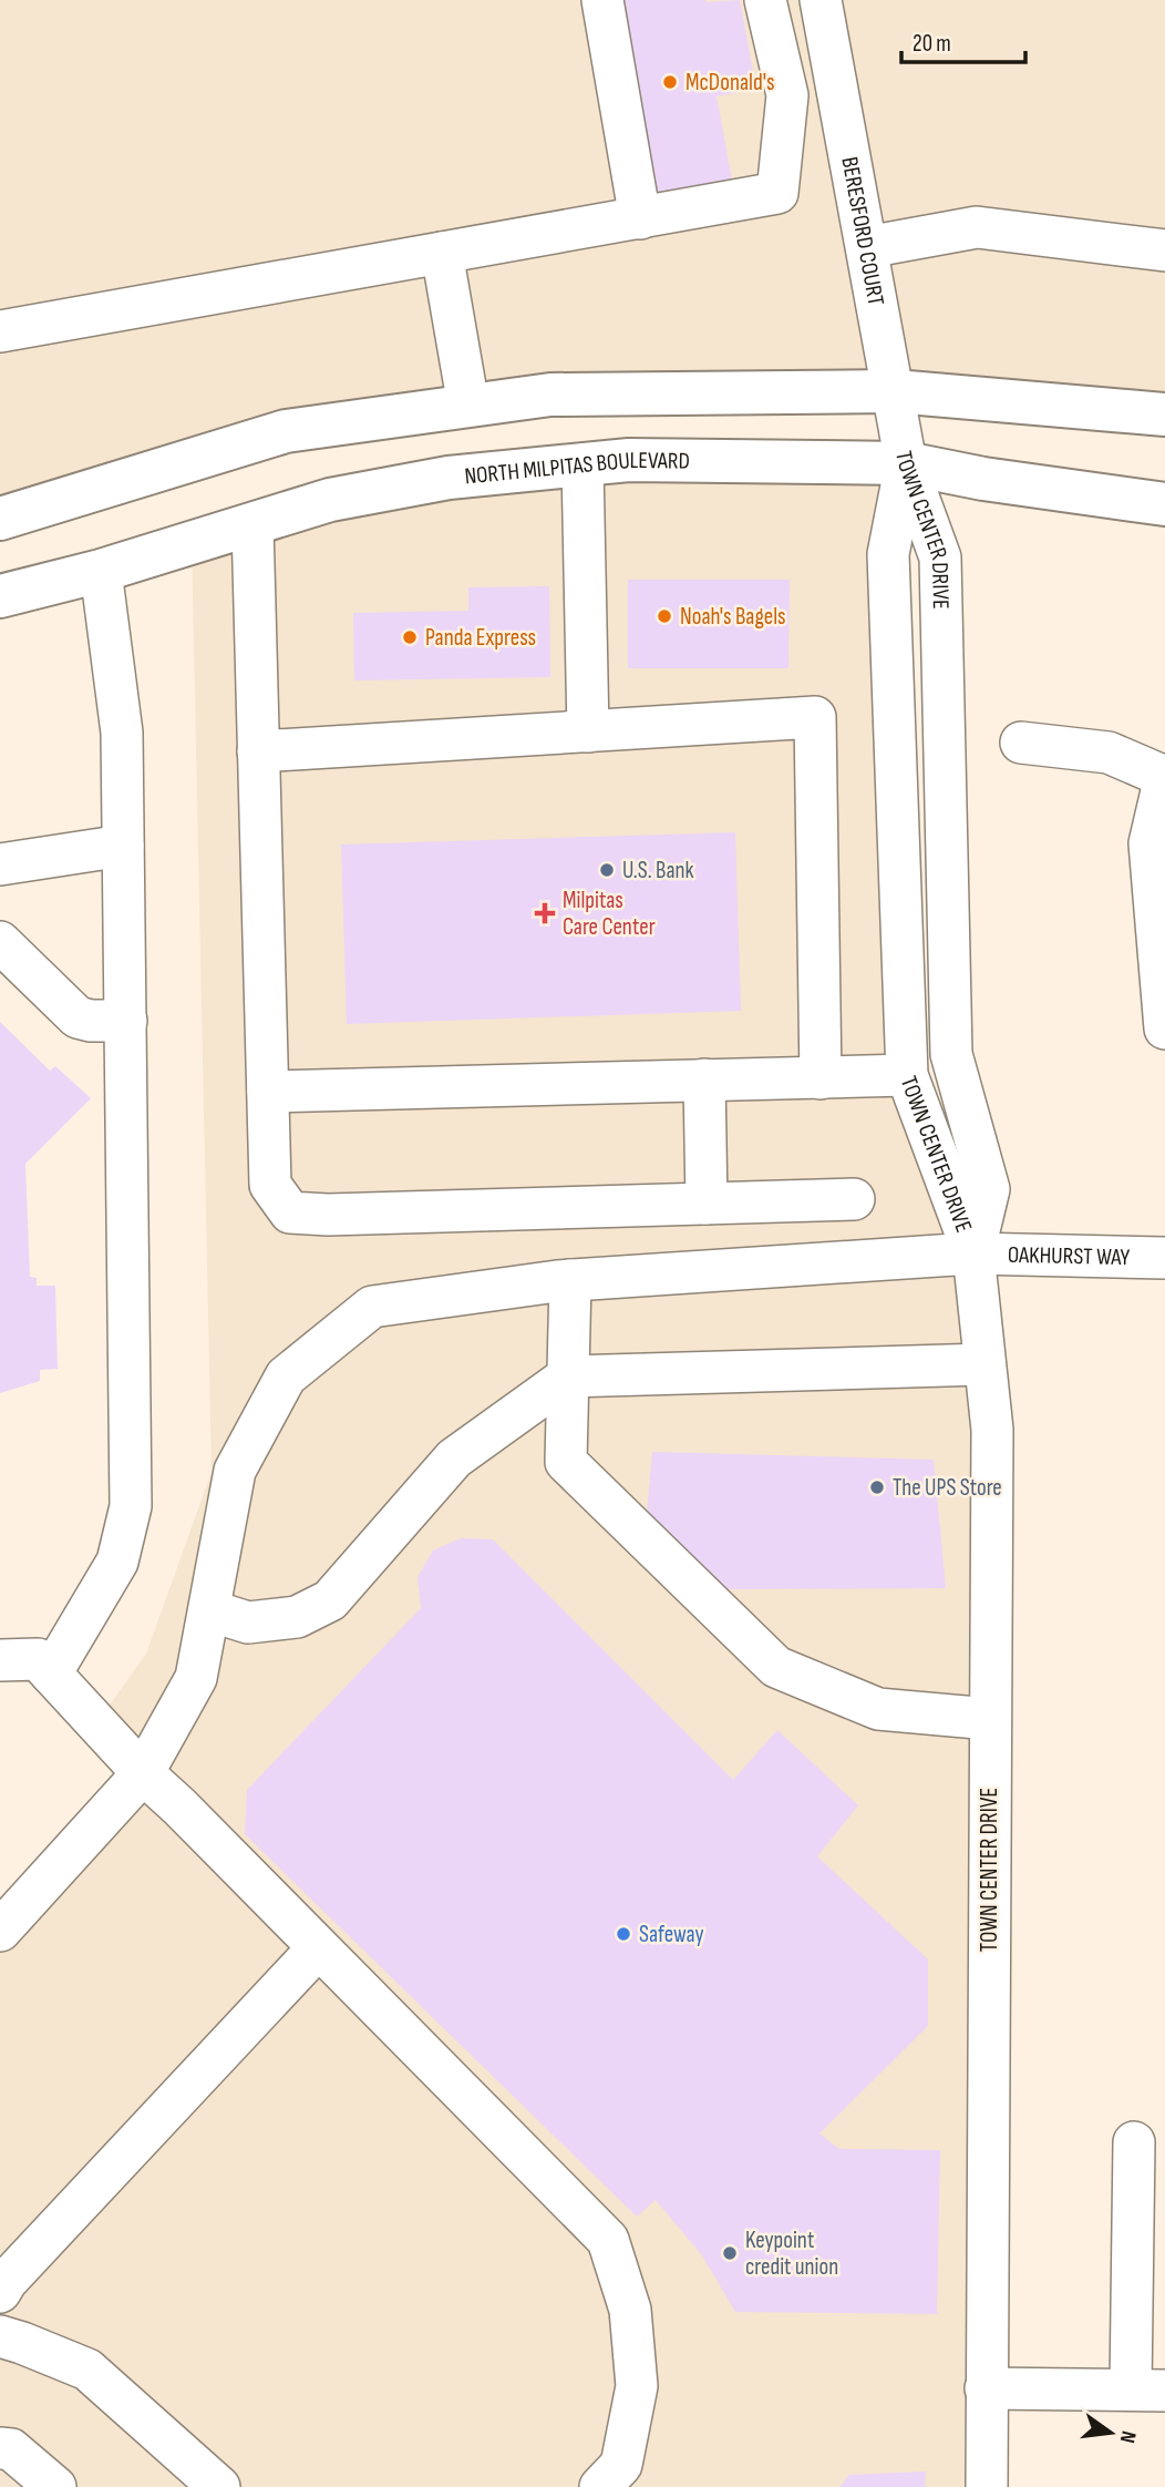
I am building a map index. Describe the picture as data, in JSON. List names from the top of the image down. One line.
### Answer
{"streets":{"main road":["NORTH MILPITAS BOULEVARD"],"street":["BERESFORD COURT","TOWN CENTER DRIVE","OAKHURST WAY"]},"crossings":[["BERESFORD COURT","NORTH MILPITAS BOULEVARD"],["BERESFORD COURT","TOWN CENTER DRIVE"],["NORTH MILPITAS BOULEVARD","TOWN CENTER DRIVE"],["TOWN CENTER DRIVE","OAKHURST WAY"]],"places":{"other":["McDonald's","Noah's Bagels","Panda Express","U.S. Bank","The UPS Store","Safeway","Keypoint credit union"],"health":["Milpitas Care Center"]},"scale_bar":"20 m","north":"right"}
